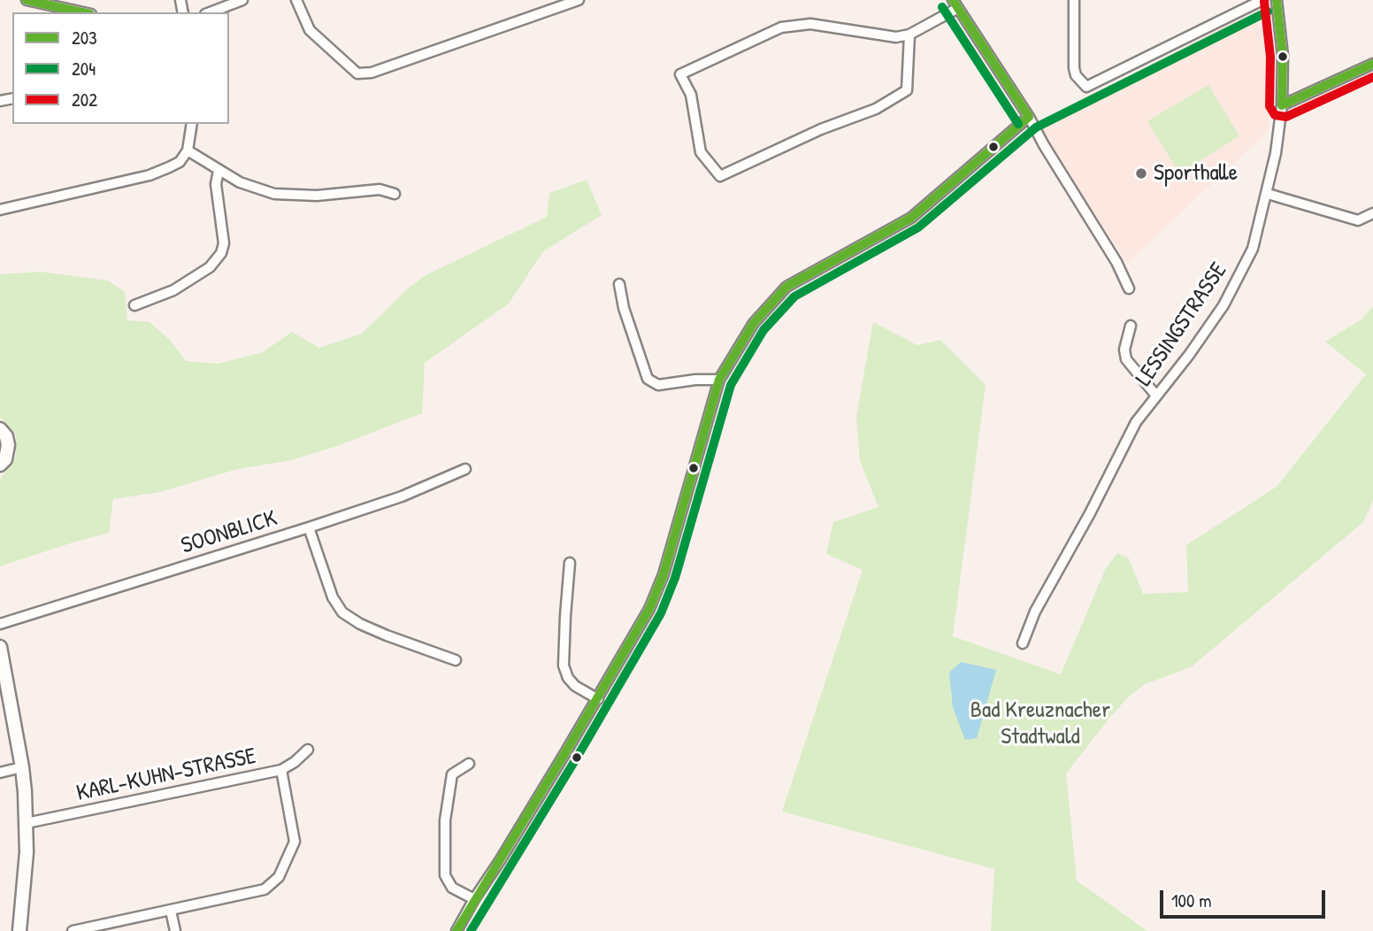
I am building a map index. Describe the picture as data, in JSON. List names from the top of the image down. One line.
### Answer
{"streets":{"street":["LESSINGSTRASSE","SOONBLICK","KARL-KUHN-STRASSE"]},"parks":["Bad Kreuznacher Stadtwald"],"places":["Sporthalle"],"lines":["transit line 203","transit line 202","transit line 204"],"legend":["203","204","202"],"scale_bar":"100 m"}
